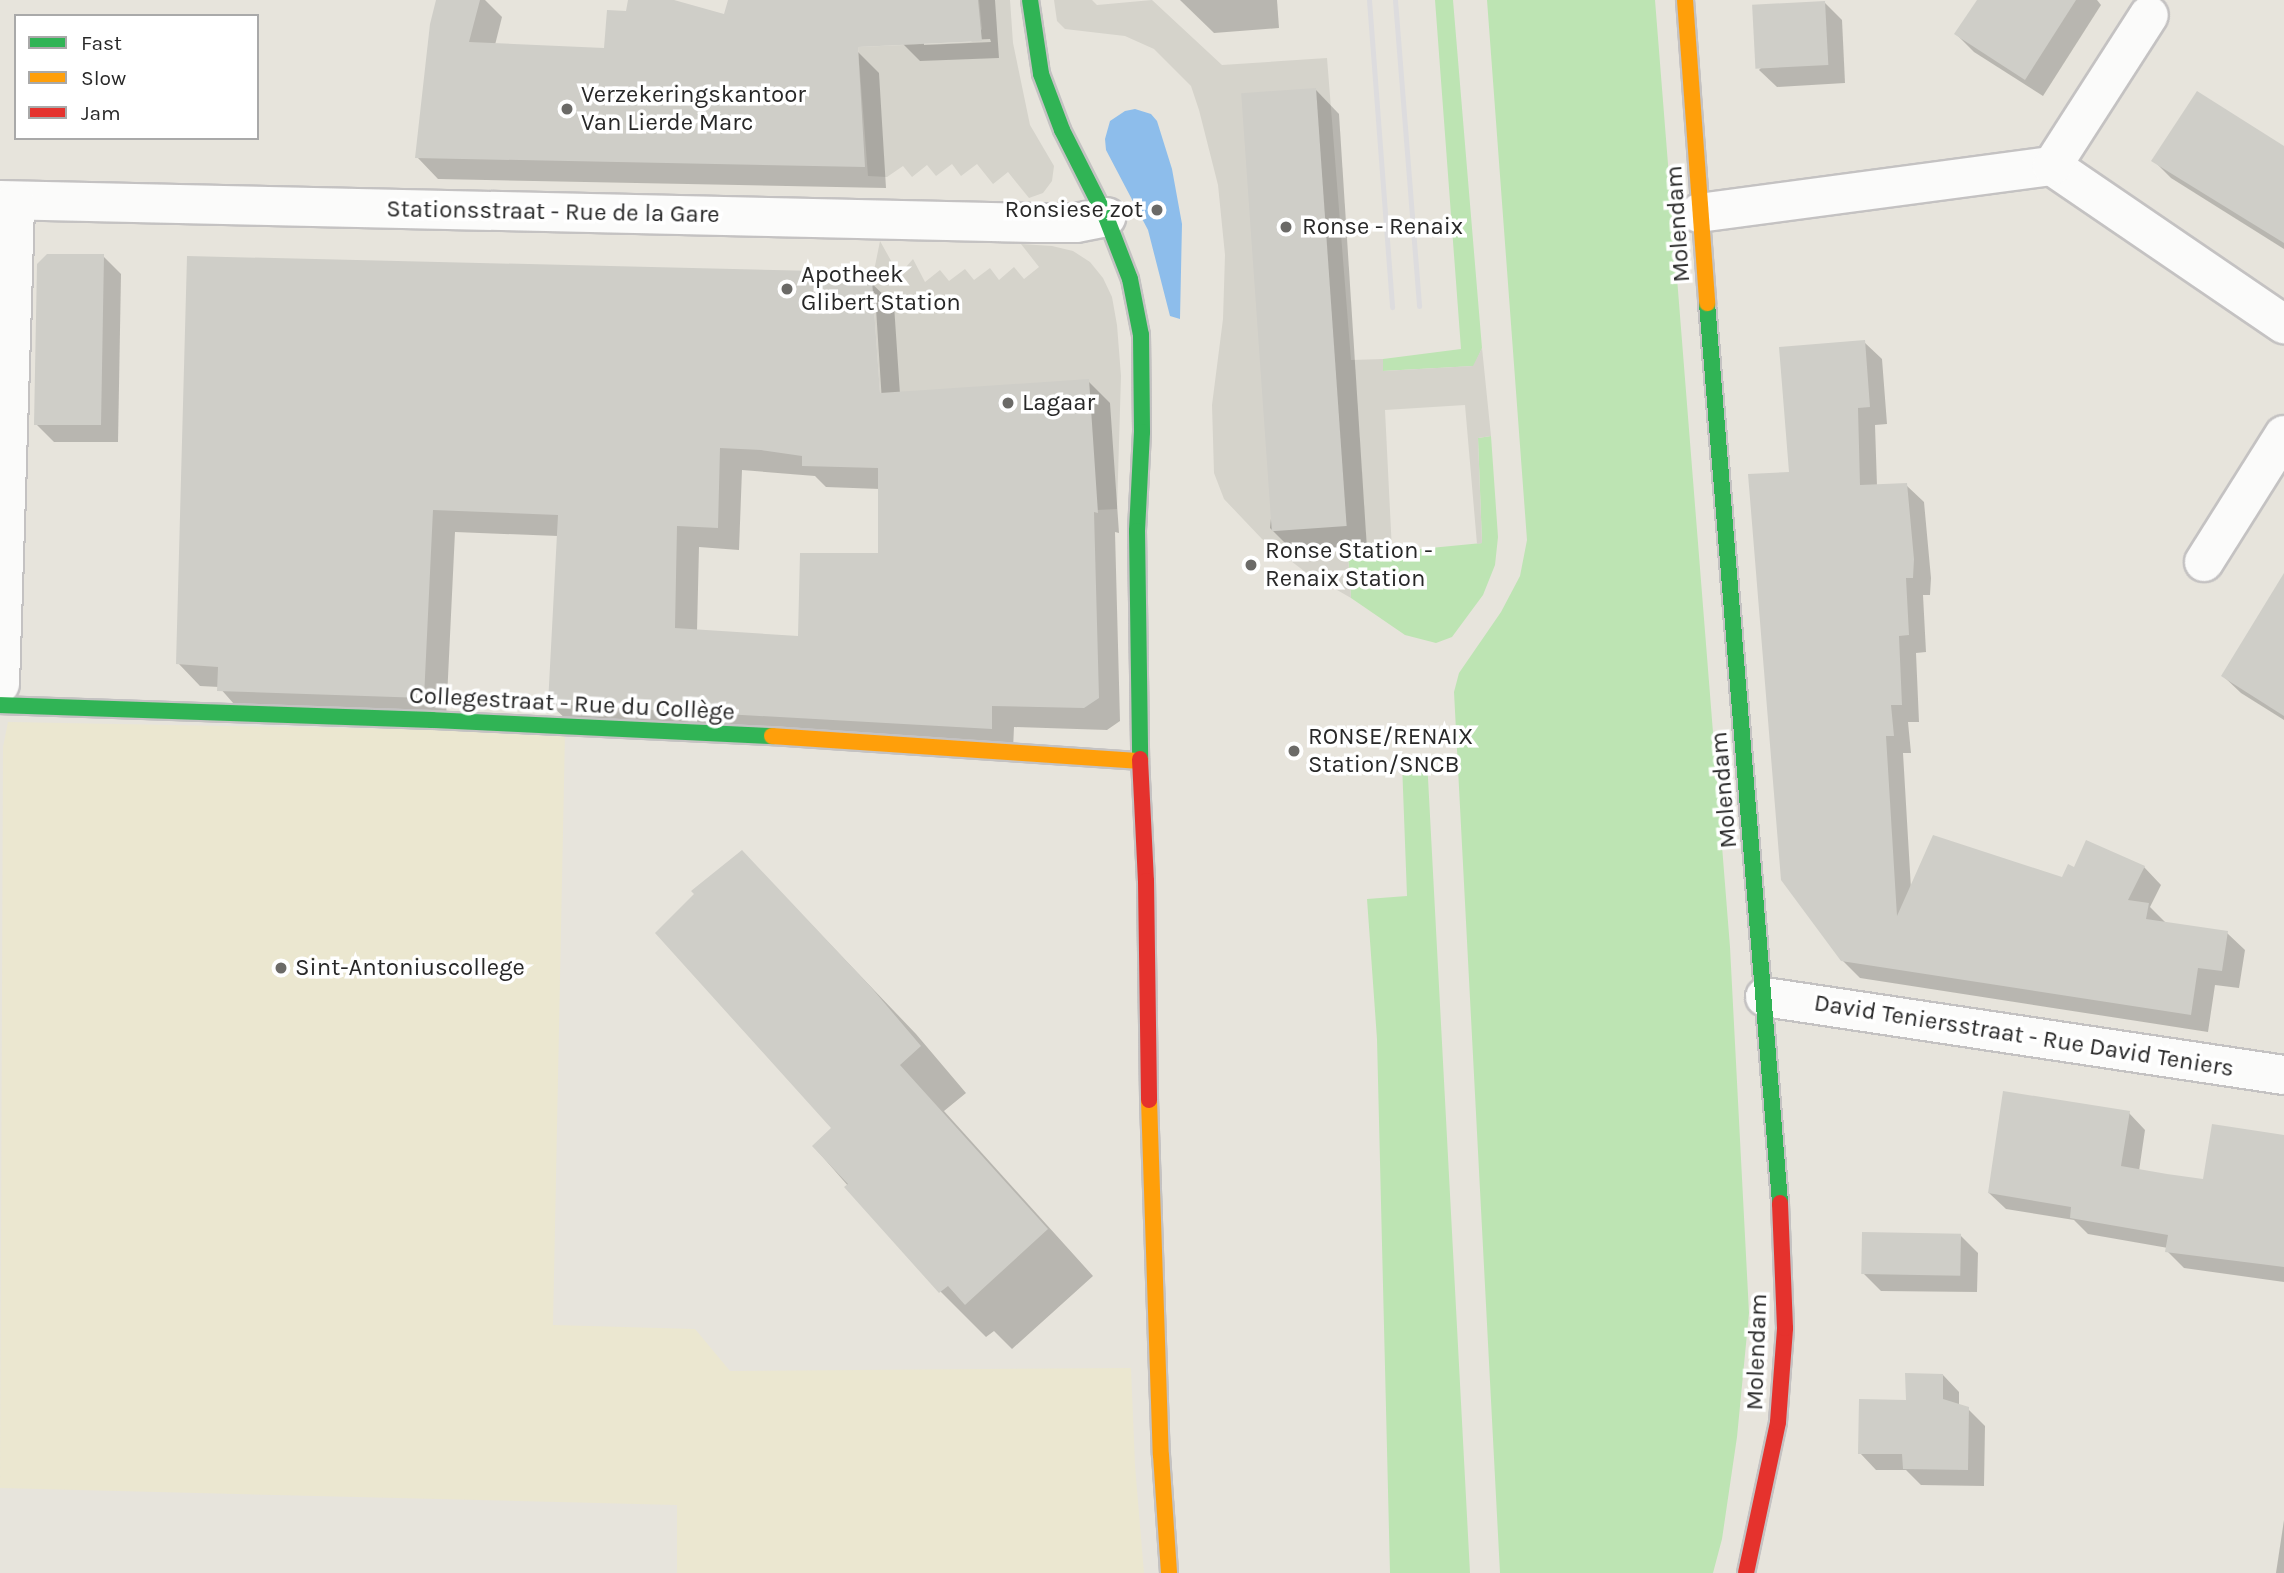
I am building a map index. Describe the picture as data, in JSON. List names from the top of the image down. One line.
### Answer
{"streets":{"street":["Stationsstraat - Rue de la Gare","Molendam","Collegestraat - Rue du Collège","David Teniersstraat - Rue David Teniers"]},"crossings":[["Molendam","David Teniersstraat - Rue David Teniers"]],"places":["Verzekeringskantoor Van Lierde Marc","Ronsiese zot","Ronse - Renaix","Apotheek Glibert Station","Lagaar","Ronse Station - Renaix Station","RONSE/RENAIX Station/SNCB","Sint-Antoniuscollege"],"legend":["Fast","Slow","Jam"]}
